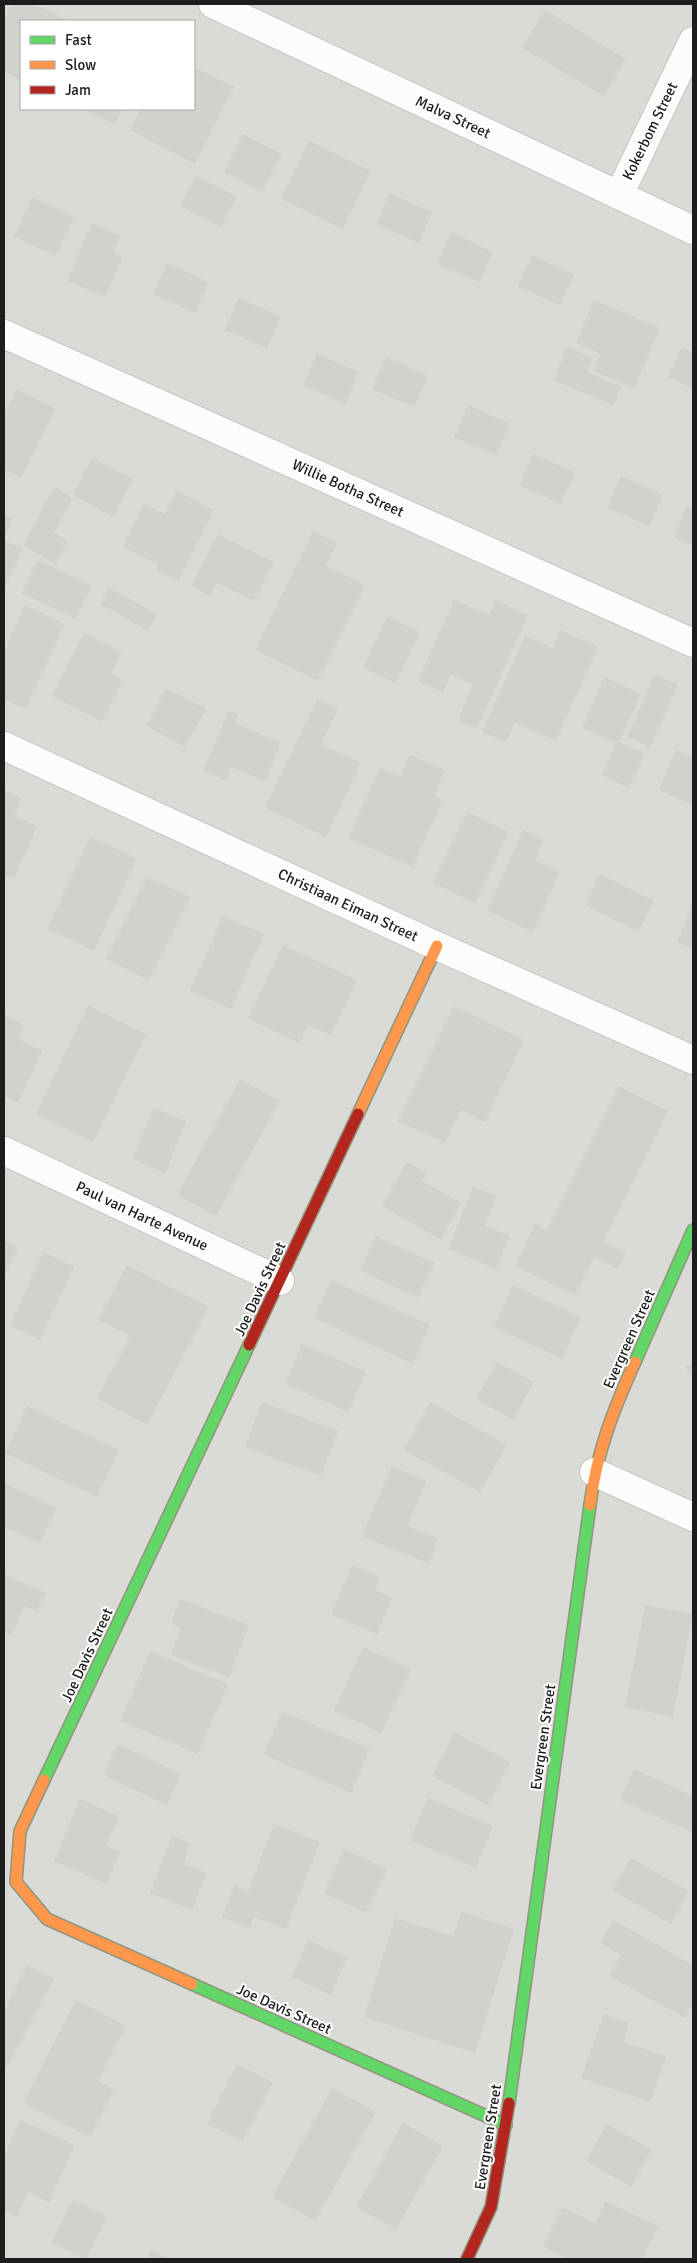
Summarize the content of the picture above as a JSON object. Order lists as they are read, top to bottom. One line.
{"streets":{"street":["Malva Street","Kokerbom Street","Willie Botha Street","Christiaan Eiman Street","Paul van Harte Avenue","Joe Davis Street","Evergreen Street"]},"crossings":[["Malva Street","Kokerbom Street"],["Christiaan Eiman Street","Joe Davis Street"],["Paul van Harte Avenue","Joe Davis Street"],["Joe Davis Street","Evergreen Street"]],"legend":["Fast","Slow","Jam"]}
